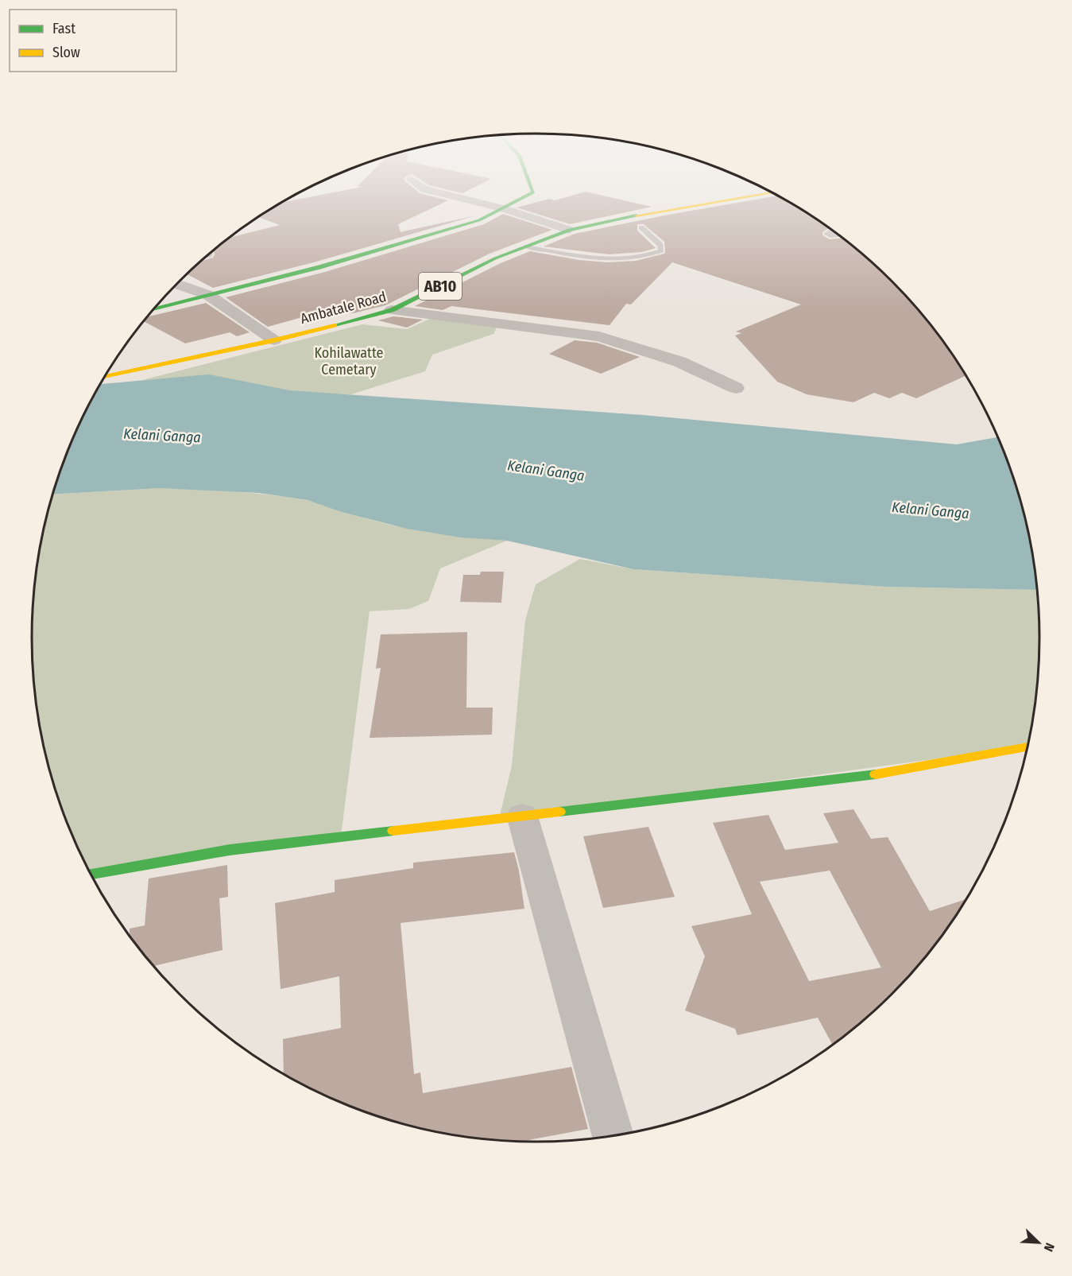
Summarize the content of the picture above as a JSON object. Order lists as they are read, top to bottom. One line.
{"streets":{"street":["AB10","Ambatale Road"]},"water":["Kelani Ganga"],"parks":["Kohilawatte Cemetary"],"legend":["Fast","Slow"],"north":"bottom right"}
